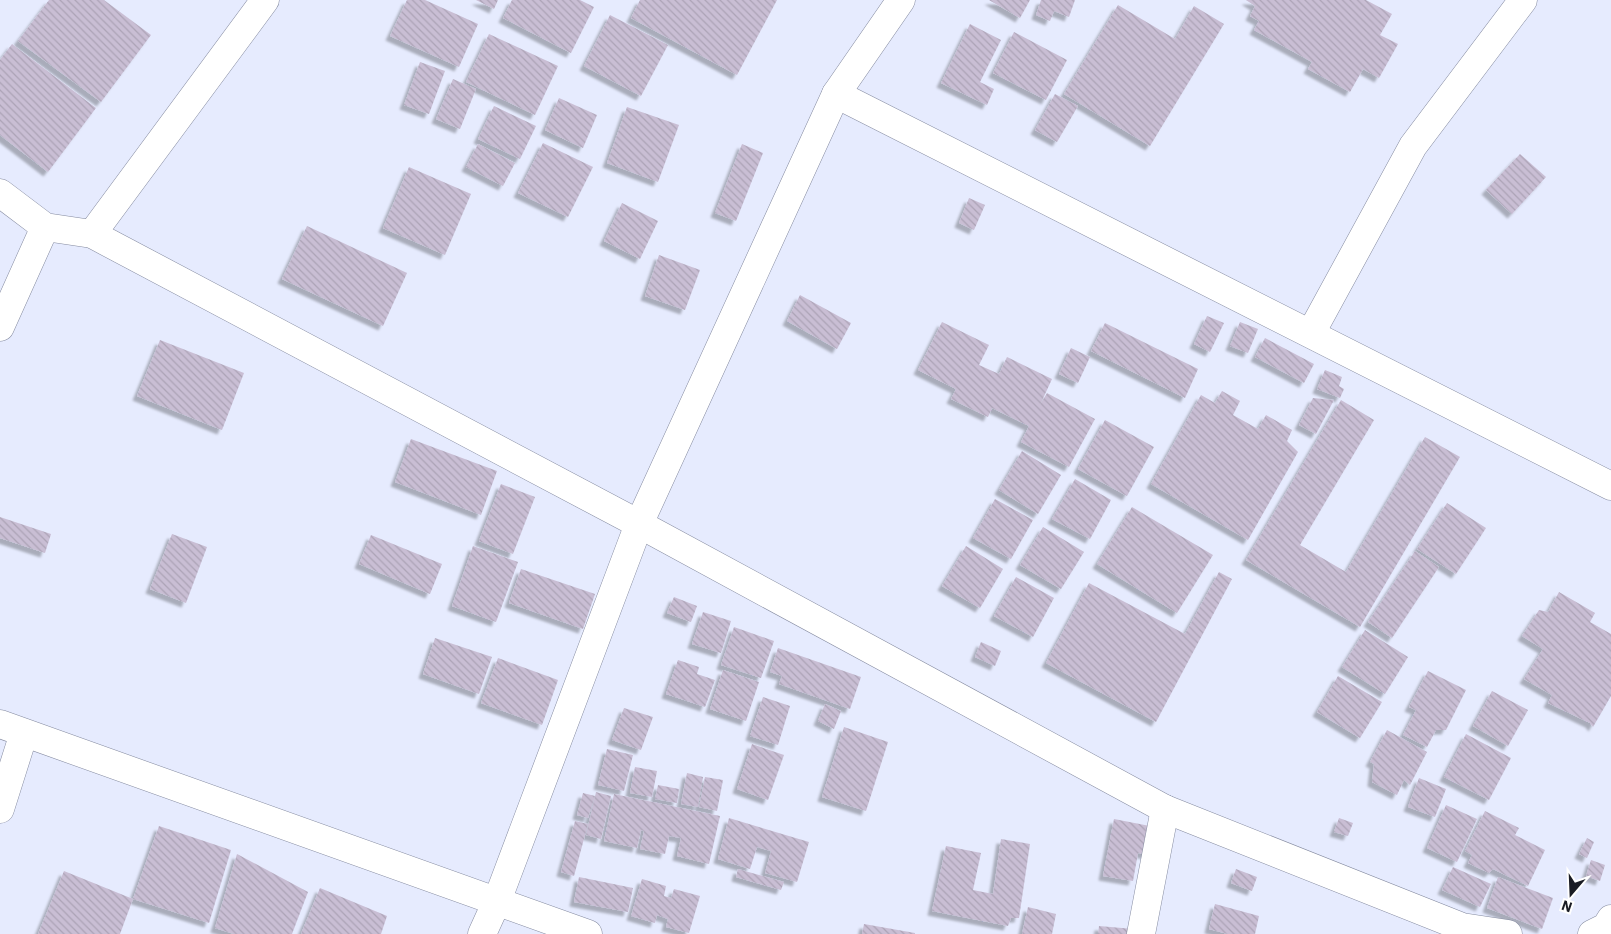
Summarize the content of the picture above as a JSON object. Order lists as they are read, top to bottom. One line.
{"north":"bottom"}
